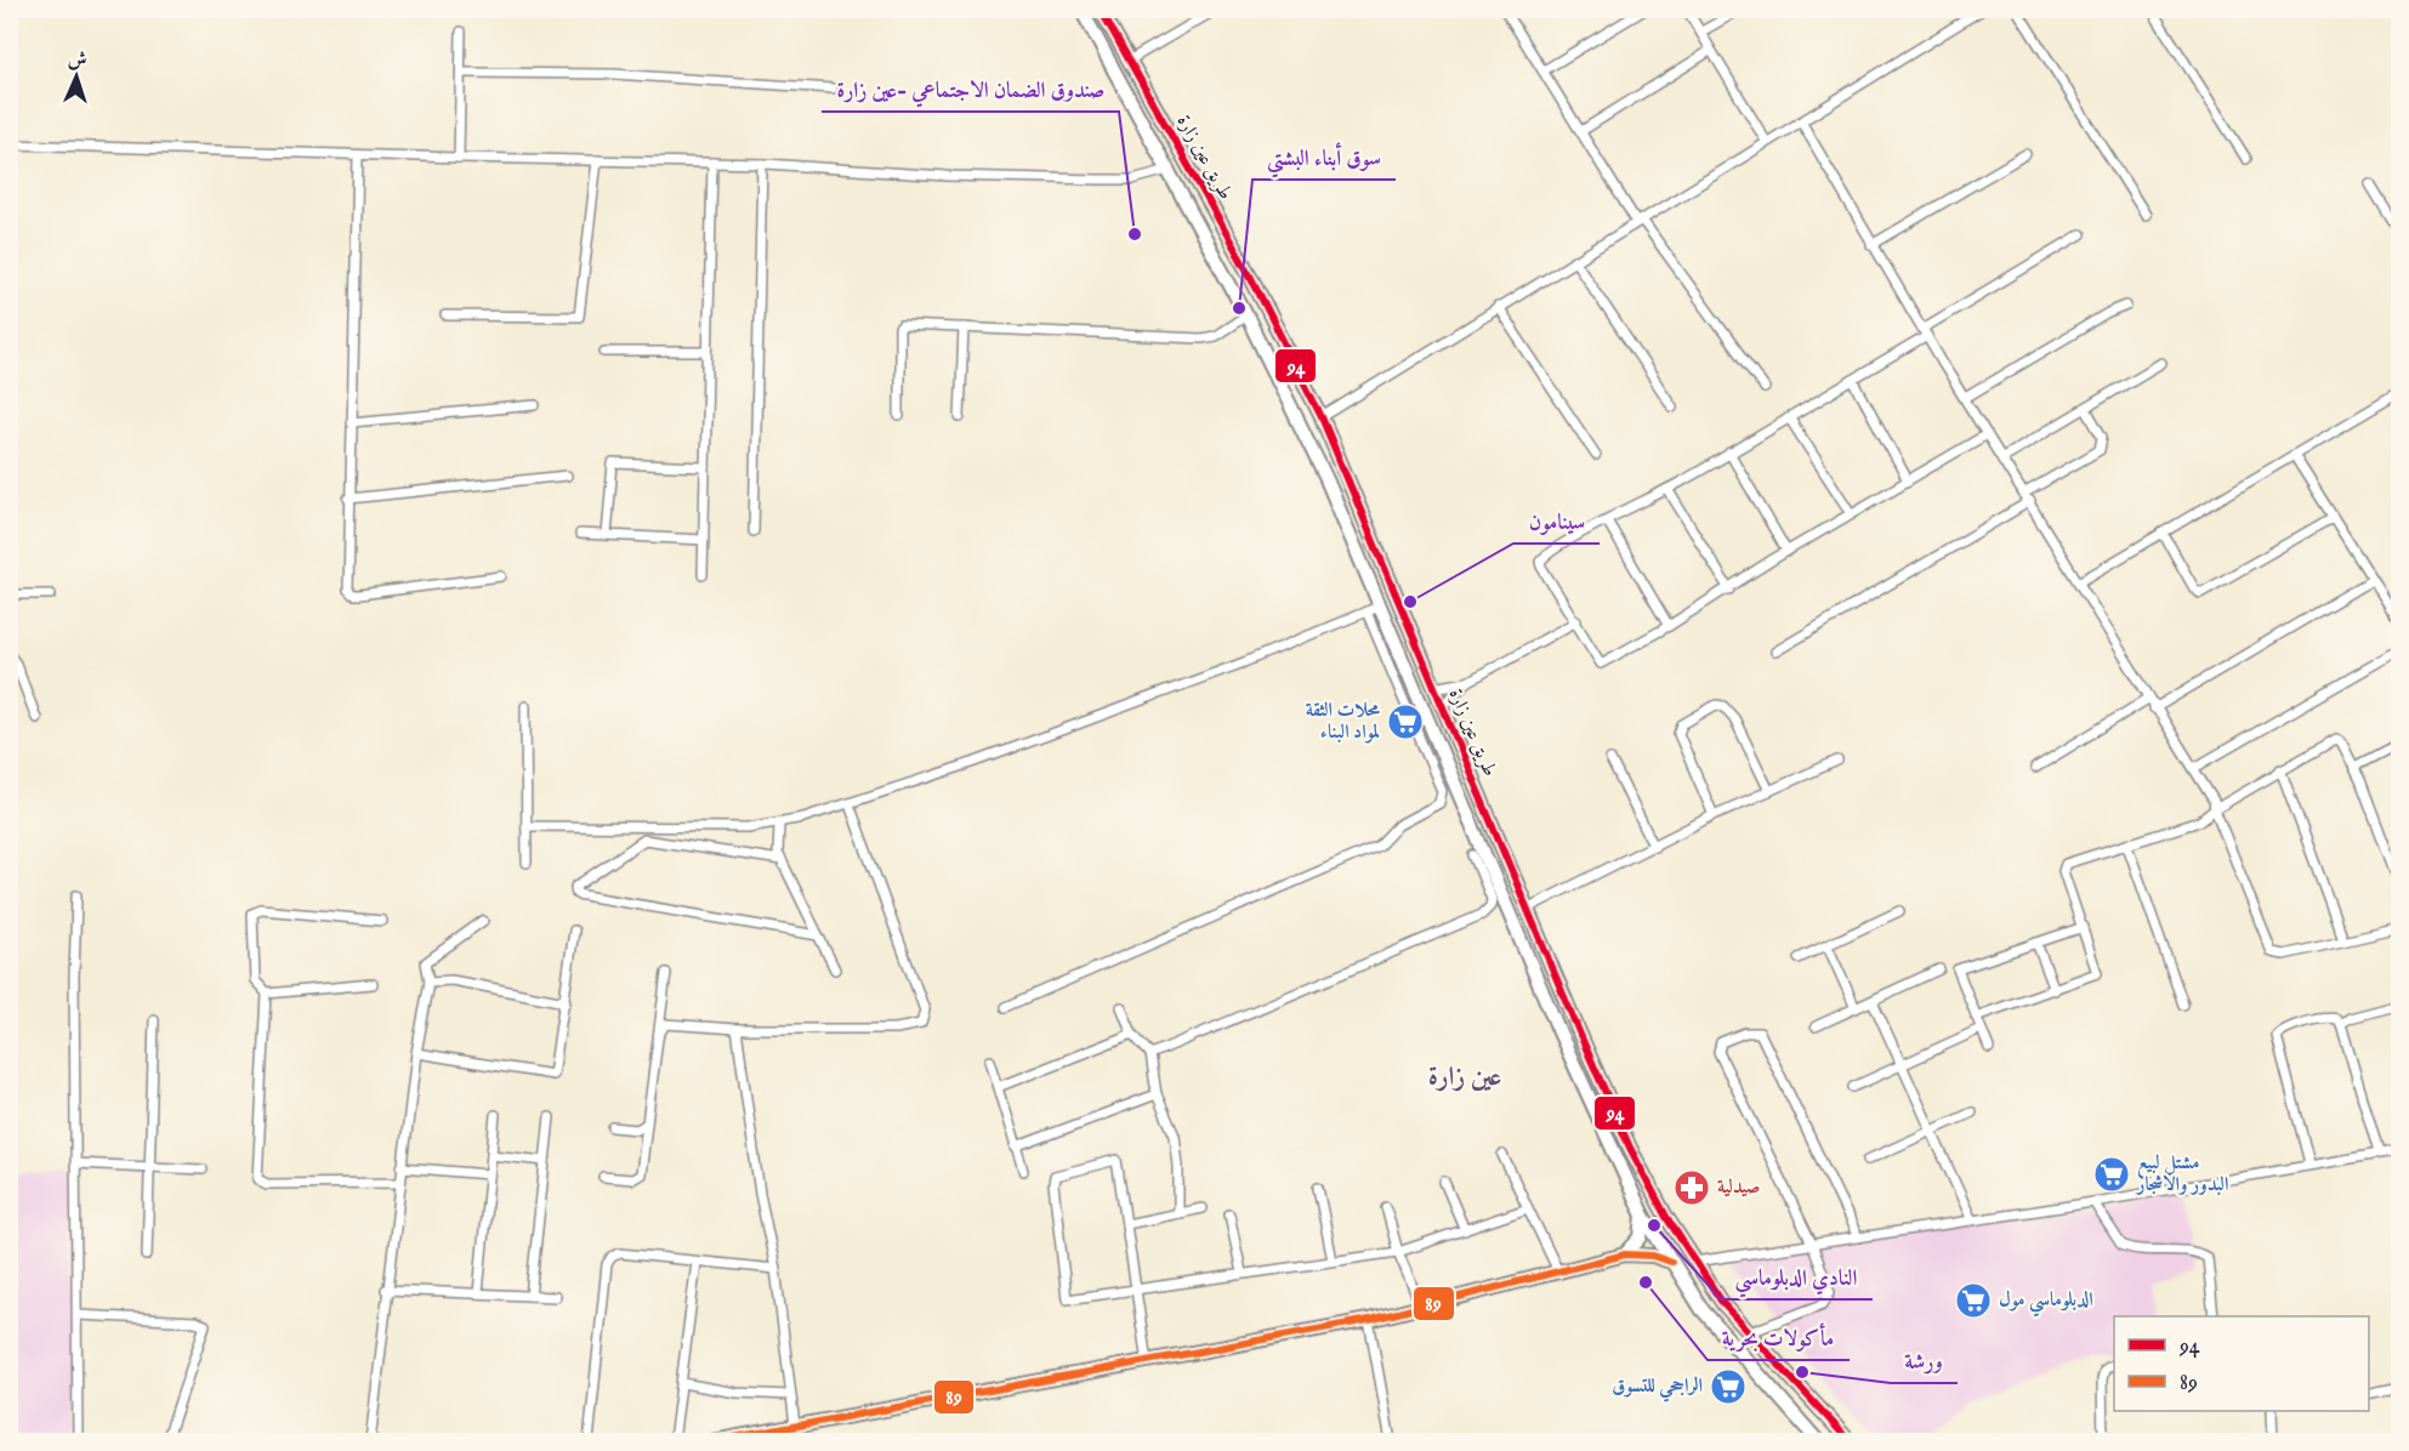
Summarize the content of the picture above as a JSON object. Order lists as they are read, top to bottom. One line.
{"streets":{"main road":["طريق عين زارة"]},"districts":["عين زارة"],"places":{"other":["صندوق الضمان الاجتماعي -عين زارة","سوق أبناء البشتي","سينامون","النادي الدبلوماسي","مأكولات بحرية","ورشة"],"supermarket":["محلات الثقة لمواد البناء","مشتل لبيع البدور والاشجار","الدبلوماسي مول","الراجحي للتسوق"],"pharmacy":["صيدلية"]},"lines":["transit line 94","transit line 89"],"legend":["94","89"],"north":"top"}
